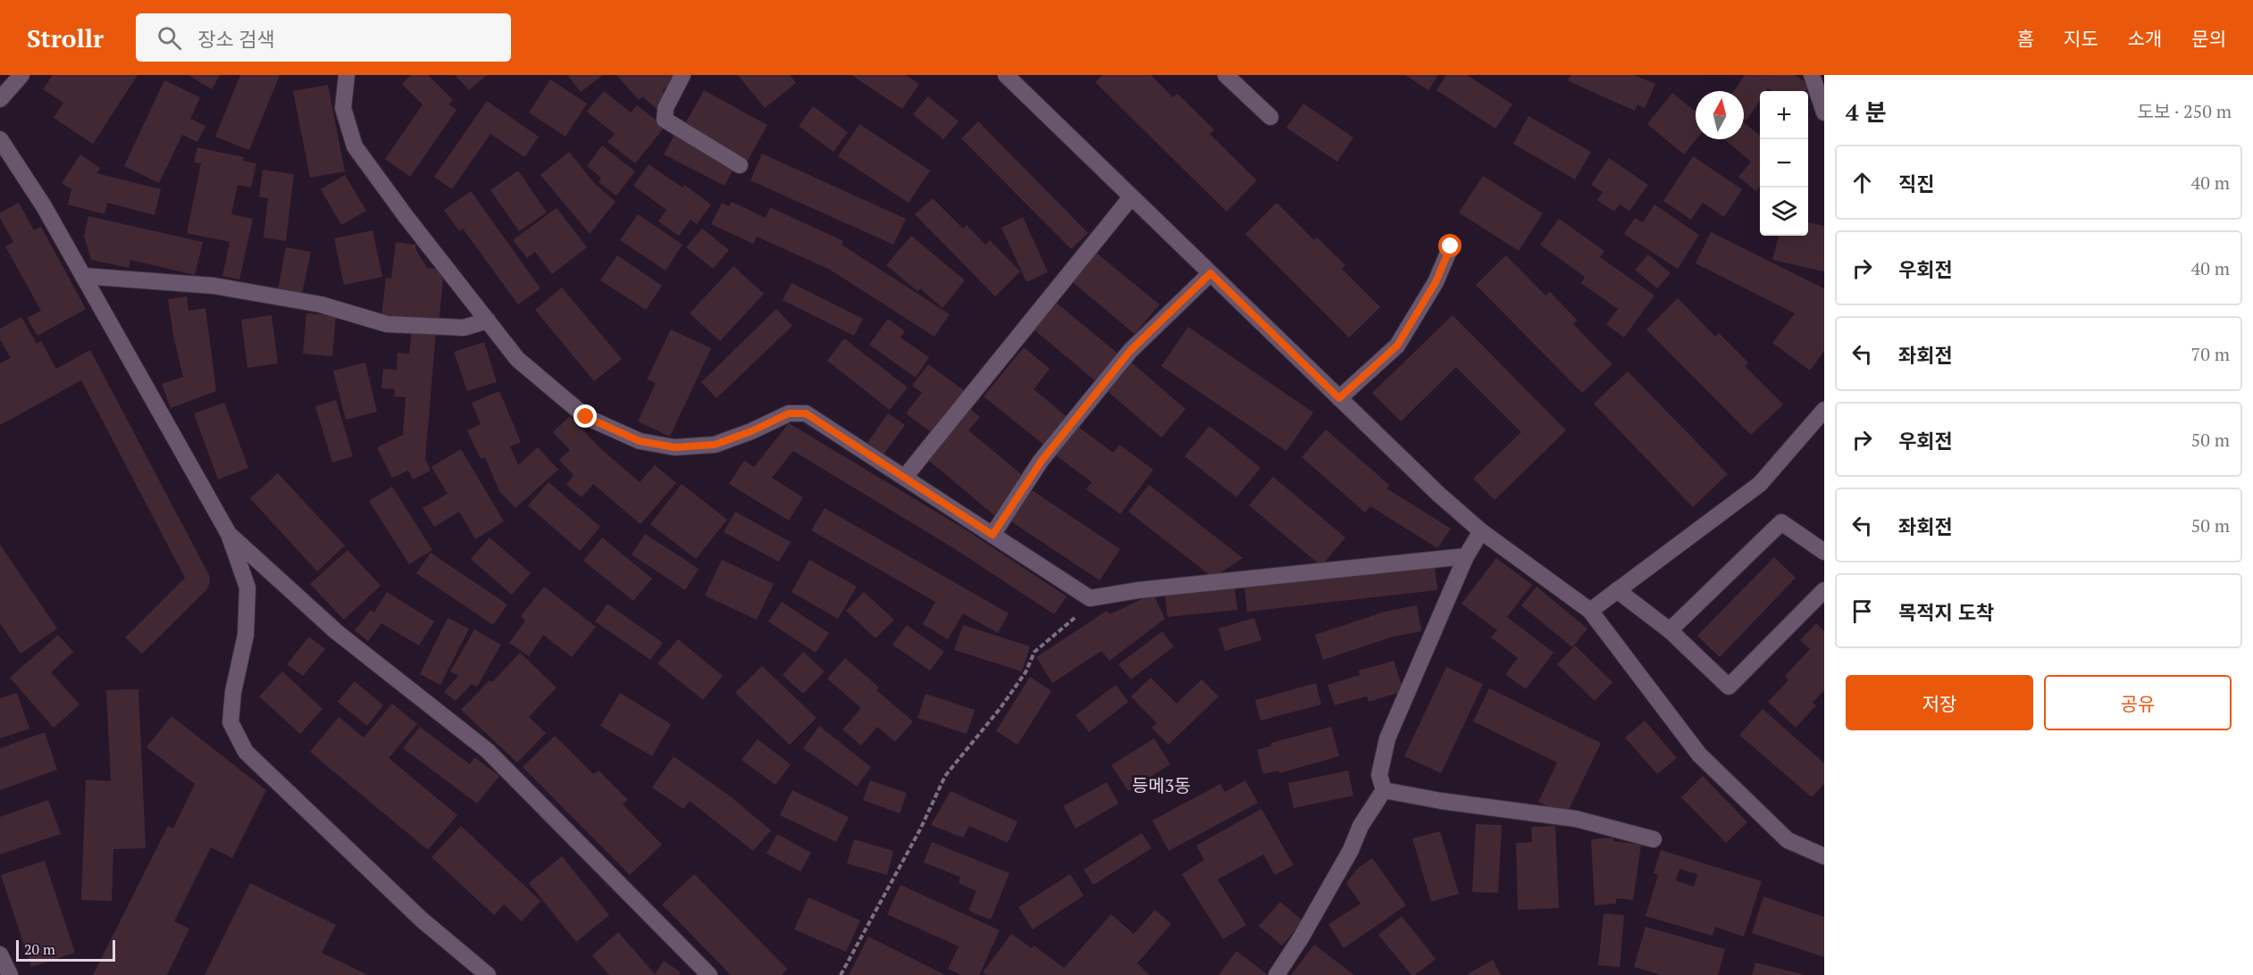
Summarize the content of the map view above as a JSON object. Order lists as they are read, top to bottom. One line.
{"districts":["등메3동"],"scale_bar":"20 m","north":"top","page":{"header":"Strollr","search":"장소 검색","nav":["홈","지도","소개","문의"],"heading":["4 분","도보 · 250 m"],"map_buttons":["+","−"],"list":[["직진","40 m"],["우회전","40 m"],["좌회전","70 m"],["우회전","50 m"],["좌회전","50 m"],"목적지 도착"],"buttons":["저장","공유"],"scale":"20 m"}}
